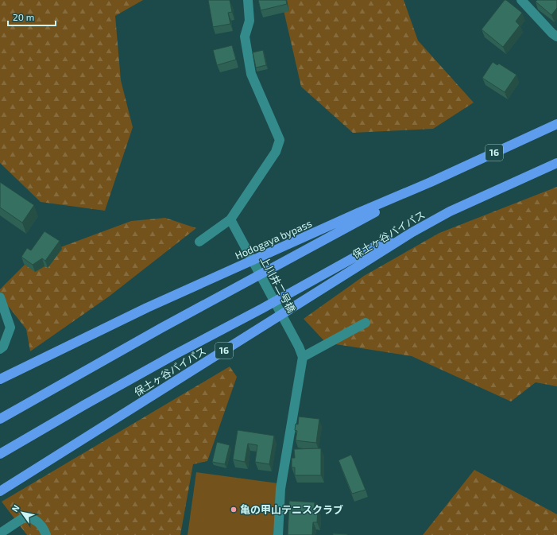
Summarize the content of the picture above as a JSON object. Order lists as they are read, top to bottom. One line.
{"streets":{"highway":["16","保土ヶ谷バイパス","Hodogaya bypass"],"street":["上川井二号橋"]},"crossings":[["16","保土ヶ谷バイパス"],["16","Hodogaya bypass"]],"places":["亀の甲山テニスクラブ"],"scale_bar":"20 m","north":"top left"}
